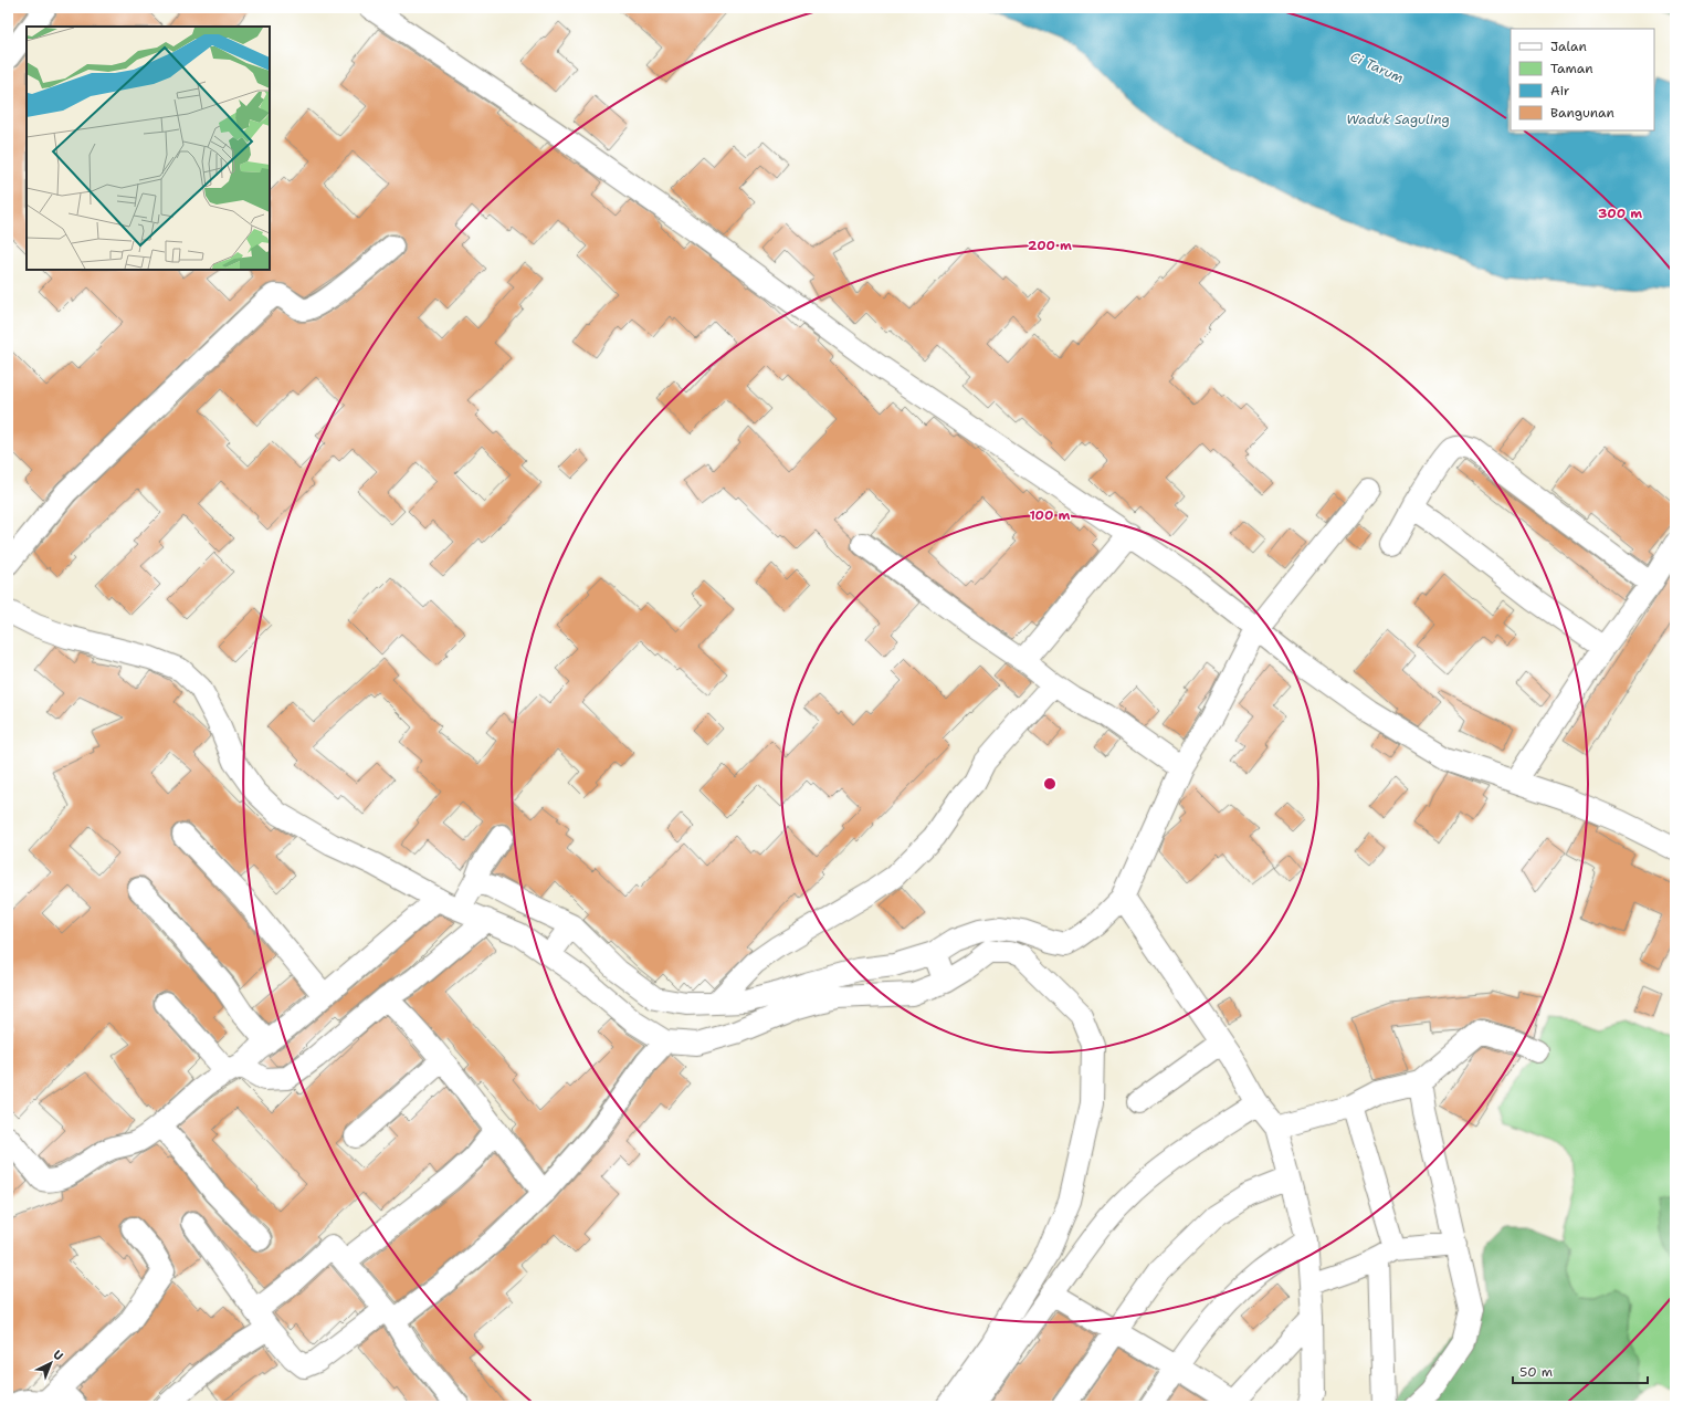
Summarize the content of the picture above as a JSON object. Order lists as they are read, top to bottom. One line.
{"water":["Ci Tarum","Waduk Saguling"],"legend":["Jalan","Taman","Air","Bangunan"],"scale_bar":"50 m","north":"top right","rings":["300 m","200 m","100 m"]}
